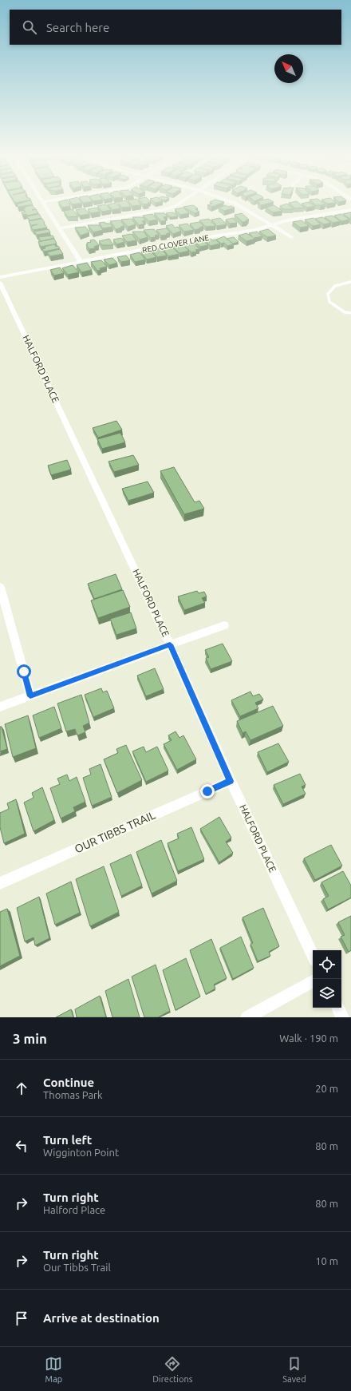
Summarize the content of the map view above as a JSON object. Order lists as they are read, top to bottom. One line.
{"streets":{"street":["RED CLOVER LANE","HALFORD PLACE","OUR TIBBS TRAIL"]},"crossings":[["HALFORD PLACE","OUR TIBBS TRAIL"]],"north":"top left","page":{"search":"Search here","heading":["3 min","Walk · 190 m"],"list":[["Continue","Thomas Park","20 m"],["Turn left","Wigginton Point","80 m"],["Turn right","Halford Place","80 m"],["Turn right","Our Tibbs Trail","10 m"],"Arrive at destination"],"nav":["Map","Directions","Saved"]}}
